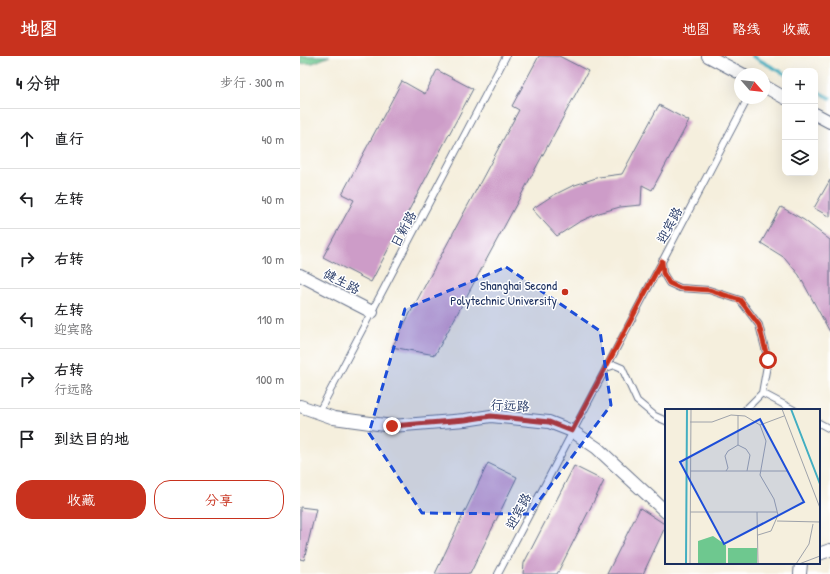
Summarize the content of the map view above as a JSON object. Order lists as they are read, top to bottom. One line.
{"streets":{"street":["健生路","行远路"],"lane":["迎宾路","日新路"]},"crossings":[["迎宾路","行远路"],["日新路","健生路"],["日新路","行远路"]],"places":["Shanghai Second Polytechnic University"],"north":"bottom right","page":{"header":"地图","nav":["地图","路线","收藏"],"heading":["4 分钟","步行 · 300 m"],"map_buttons":["+","−"],"list":[["直行","40 m"],["左转","40 m"],["右转","10 m"],["左转","迎宾路","110 m"],["右转","行远路","100 m"],"到达目的地"],"buttons":["收藏","分享"]}}
